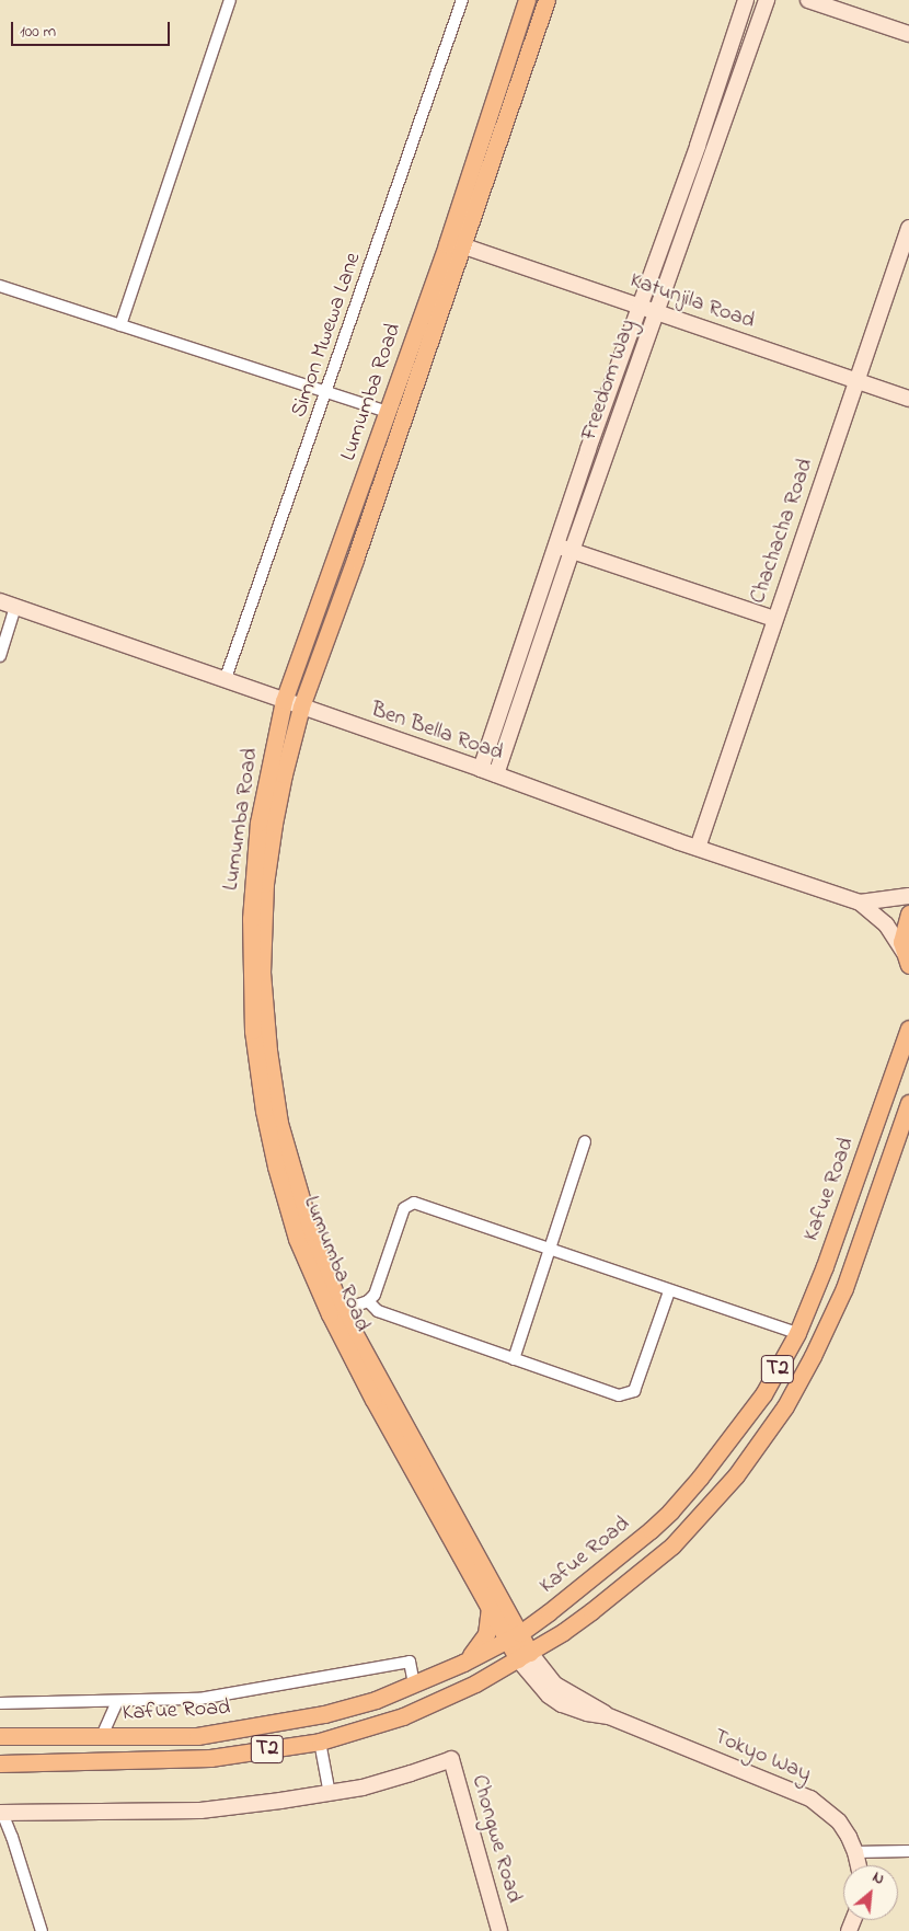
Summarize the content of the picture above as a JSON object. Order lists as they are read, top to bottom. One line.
{"streets":{"main road":["Katunjila Road","Freedom Way","Lumumba Road","Chachacha Road","Ben Bella Road","Kafue Road","T2","Tokyo Way","Chongwe Road"],"street":["Simon Mwewa Lane"]},"crossings":[["Katunjila Road","Freedom Way"],["Katunjila Road","Lumumba Road"],["Katunjila Road","Chachacha Road"],["Simon Mwewa Lane","Ben Bella Road"],["Freedom Way","Ben Bella Road"],["Lumumba Road","Ben Bella Road"],["Lumumba Road","Kafue Road"],["Lumumba Road","Tokyo Way"],["Chachacha Road","Ben Bella Road"],["Kafue Road","Tokyo Way"]],"scale_bar":"100 m","north":"top right"}
